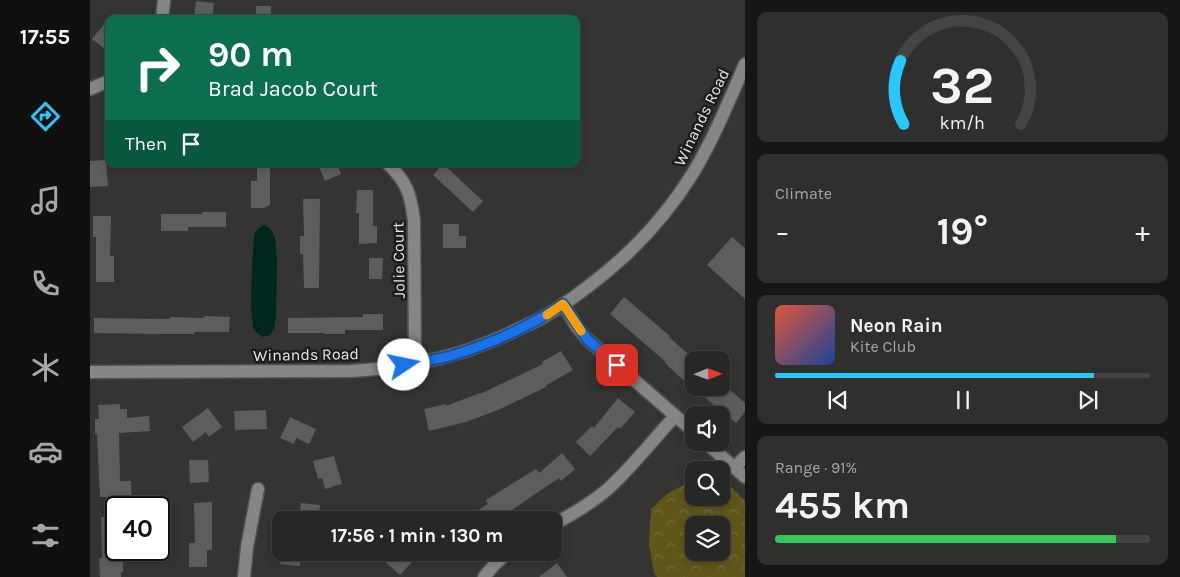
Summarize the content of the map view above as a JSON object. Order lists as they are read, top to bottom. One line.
{"streets":{"street":["Winands Road","Jolie Court"]},"crossings":[["Winands Road","Jolie Court"]],"north":"right","page":{"tabs":"17:55","turn":["90 m","Brad Jacob Court"],"then":"Then","tile":["Climate",["Range · 91%","455 km"]],"heat":["−","19°","+"],"song":["Neon Rain","Kite Club"],"limit":"40","trip":"17:56 · 1 min · 130 m","gauge":["32","km/h"]}}
